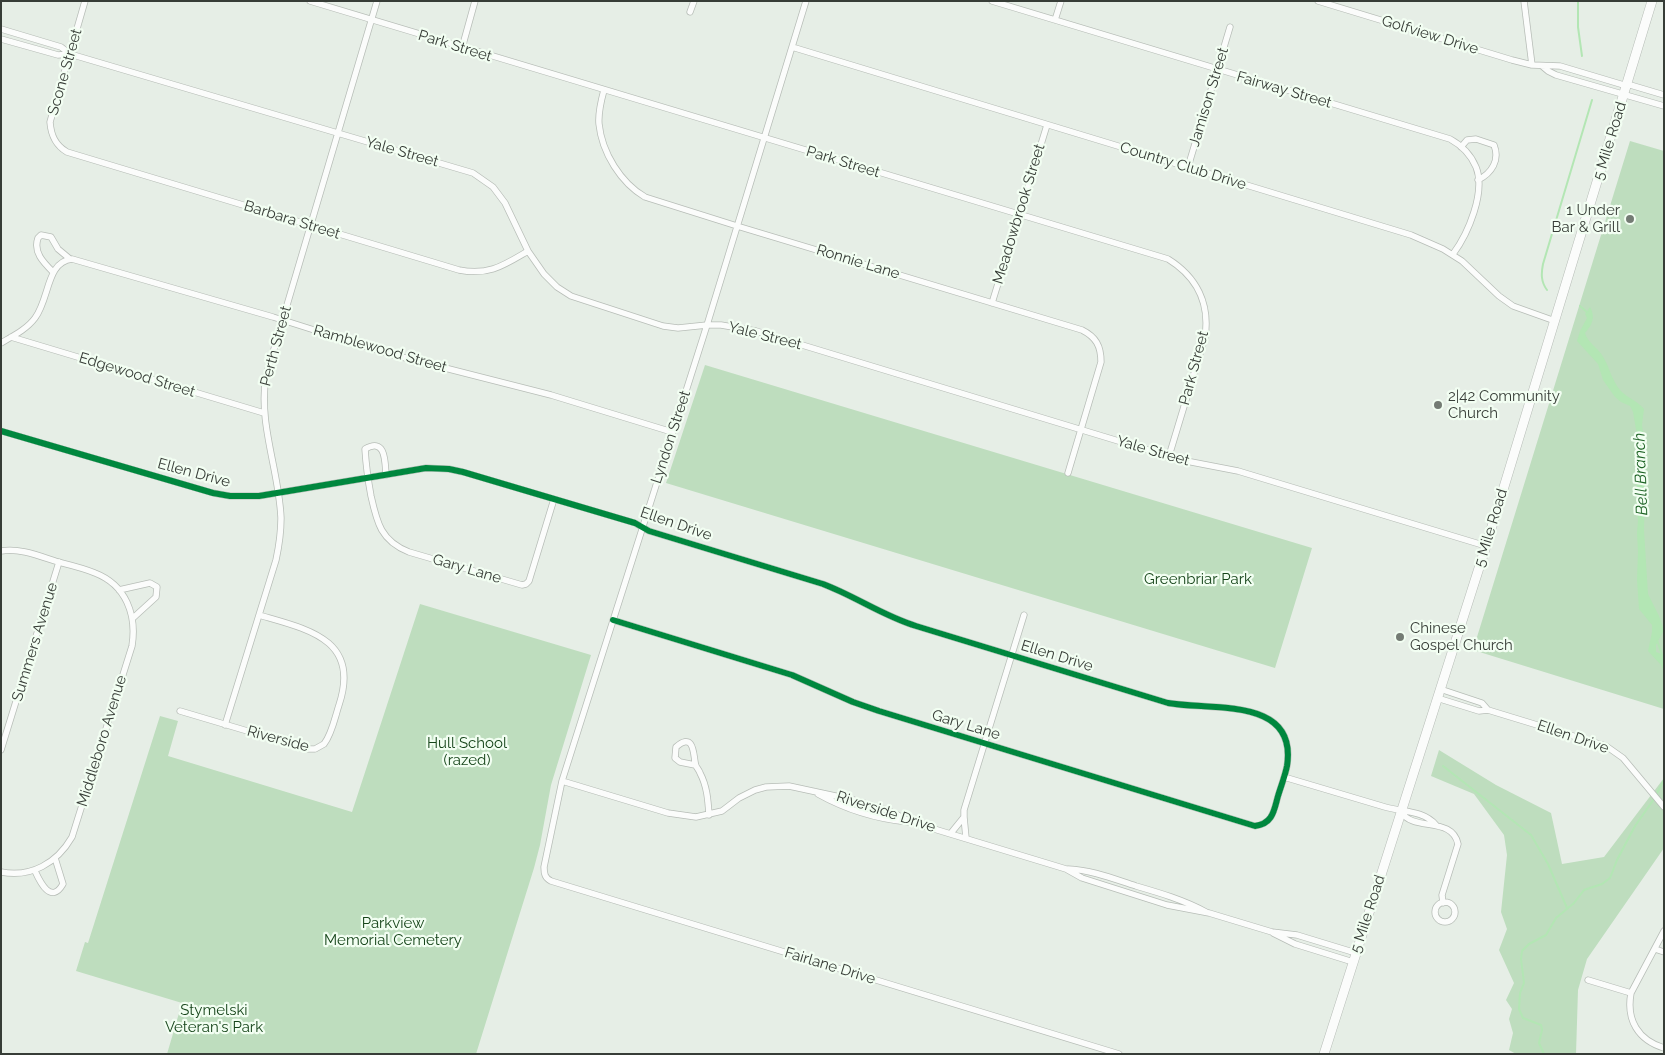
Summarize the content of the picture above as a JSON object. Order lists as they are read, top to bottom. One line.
{"streets":{"main road":["5 Mile Road"],"street":["Golfview Drive","Park Street","Scone Street","Fairway Street","Jamison Street","Yale Street","Country Club Drive","Meadowbrook Street","Barbara Street","Ronnie Lane","Perth Street","Ramblewood Street","Edgewood Street","Lyndon Street","Ellen Drive","Gary Lane","Summers Avenue","Riverside","Middleboro Avenue","Riverside Drive","Fairlane Drive"]},"crossings":[["Golfview Drive","5 Mile Road"],["Park Street","Yale Street"],["Park Street","Meadowbrook Street"],["Park Street","Ronnie Lane"],["Park Street","Perth Street"],["Park Street","Lyndon Street"],["Scone Street","Yale Street"],["Scone Street","Barbara Street"],["Fairway Street","Jamison Street"],["Fairway Street","Country Club Drive"],["Jamison Street","Country Club Drive"],["5 Mile Road","Yale Street"],["5 Mile Road","Country Club Drive"],["5 Mile Road","Ellen Drive"],["5 Mile Road","Riverside Drive"],["Yale Street","Barbara Street"],["Yale Street","Ronnie Lane"],["Yale Street","Perth Street"],["Yale Street","Lyndon Street"],["Country Club Drive","Meadowbrook Street"],["Country Club Drive","Lyndon Street"],["Meadowbrook Street","Ronnie Lane"],["Barbara Street","Perth Street"],["Ronnie Lane","Lyndon Street"],["Perth Street","Ramblewood Street"],["Perth Street","Edgewood Street"],["Perth Street","Ellen Drive"],["Perth Street","Riverside"],["Ramblewood Street","Lyndon Street"],["Lyndon Street","Ellen Drive"],["Lyndon Street","Gary Lane"],["Lyndon Street","Riverside Drive"],["Lyndon Street","Fairlane Drive"],["Ellen Drive","Gary Lane"]],"water":["Bell Branch"],"parks":["Greenbriar Park","Hull School (razed)","Parkview Memorial Cemetery","Stymelski Veteran's Park"],"places":["1 Under Bar & Grill","2|42 Community Church","Chinese Gospel Church"]}
